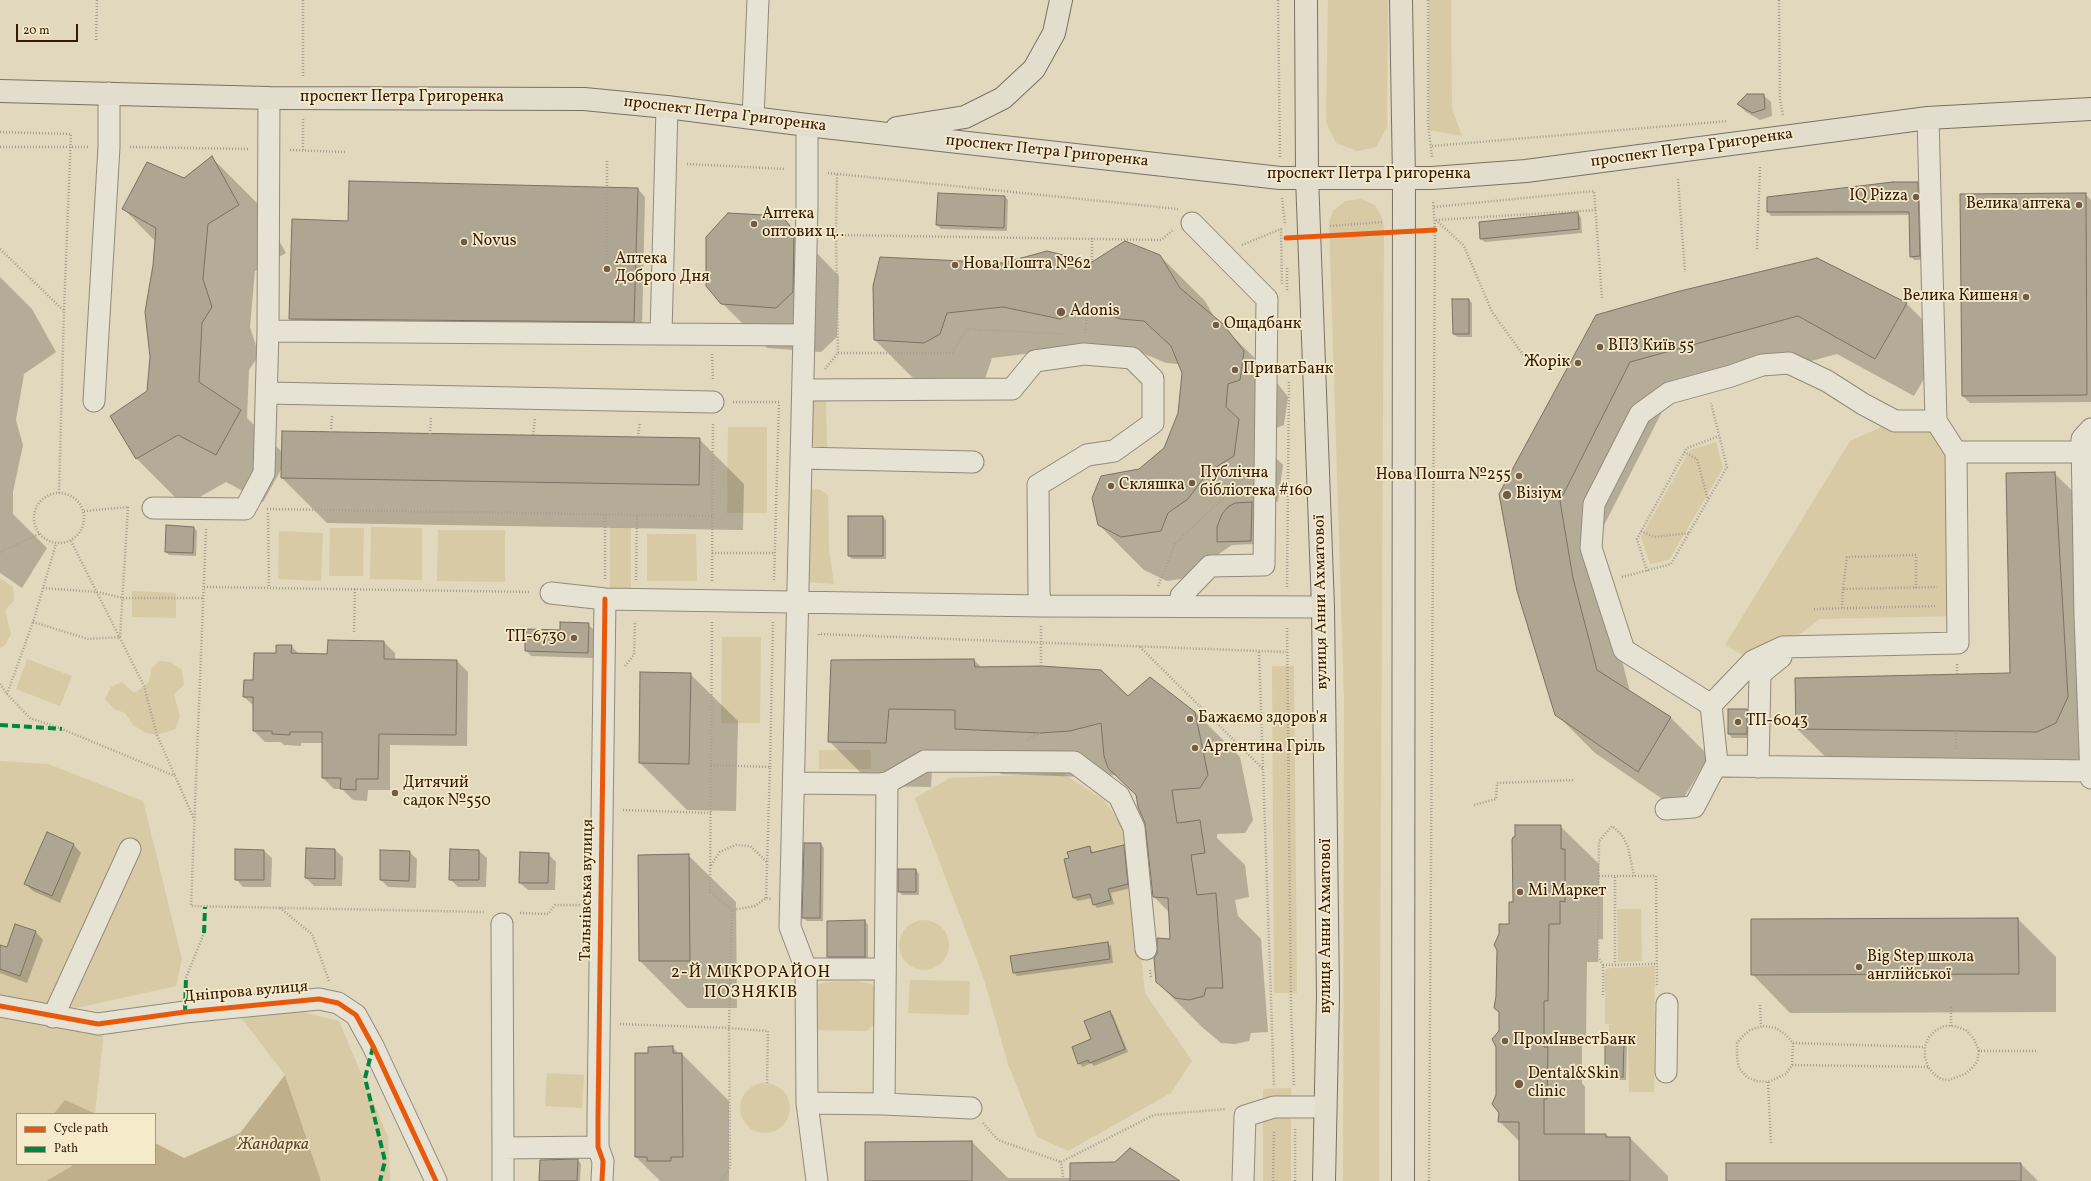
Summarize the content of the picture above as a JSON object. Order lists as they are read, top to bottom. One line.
{"streets":{"main road":["проспект Петра Григоренка","вулиця Анни Ахматової"],"street":["Тальнівська вулиця","Дніпрова вулиця"]},"crossings":[["проспект Петра Григоренка","вулиця Анни Ахматової"]],"districts":["2-Й МІКРОРАЙОН ПОЗНЯКІВ"],"water":["Жандарка"],"places":["IQ Pizza","Велика аптека","Аптека оптових ц‥","Novus","Нова Пошта №62","Аптека Доброго Дня","Велика Кишеня","Adonis","Ощадбанк","ВПЗ Київ 55","Жорік","ПриватБанк","Нова Пошта №255","Публічна бібліотека #160","Скляшка","Візіум","ТП-6730","Бажаємо здоров'я","ТП-6043","Аргентина Гріль","Дитячий садок №550","Мі Маркет","Big Step школа англiйськоï","ПромІнвестБанк","Dental&Skin clinic"],"legend":["Cycle path","Path"],"scale_bar":"20 m"}
